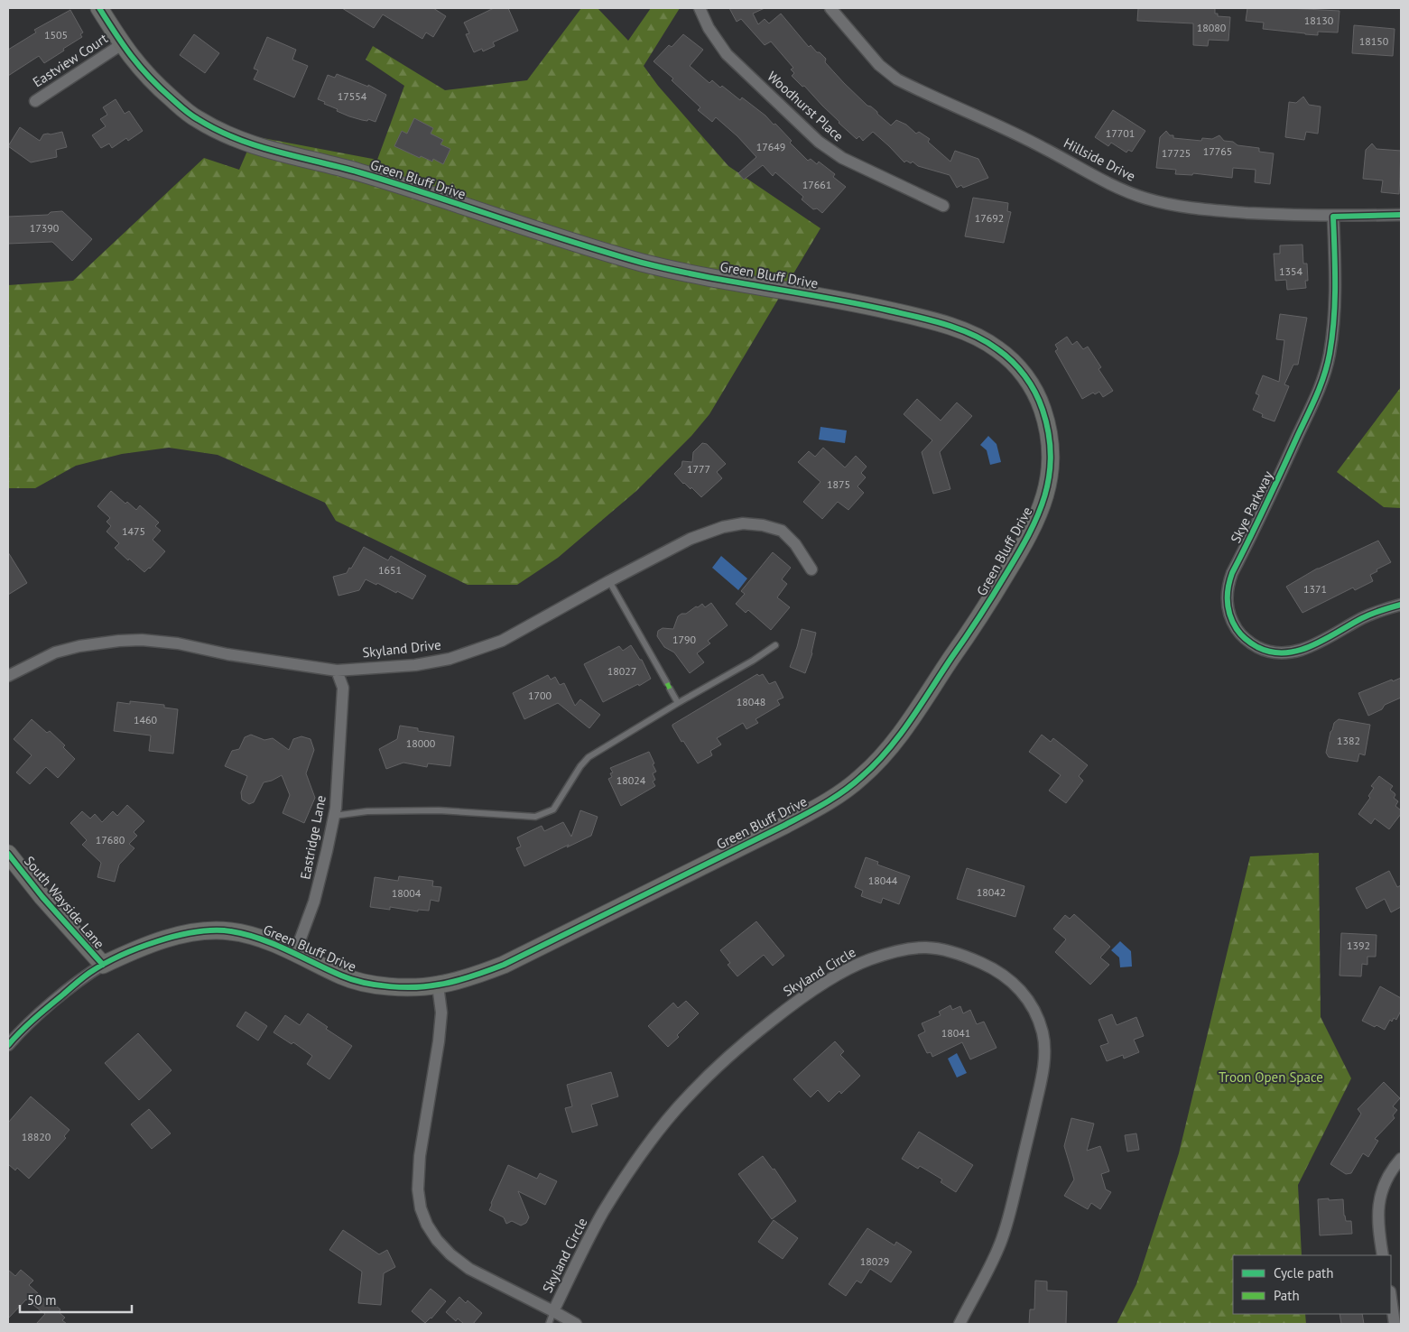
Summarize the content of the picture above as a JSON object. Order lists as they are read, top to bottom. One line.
{"streets":{"street":["Eastview Court","Woodhurst Place","Hillside Drive","Green Bluff Drive","Skye Parkway","Skyland Drive","Eastridge Lane","South Wayside Lane","Skyland Circle"]},"crossings":[["Eastview Court","Green Bluff Drive"],["Hillside Drive","Skye Parkway"],["Green Bluff Drive","Eastridge Lane"],["Green Bluff Drive","South Wayside Lane"],["Green Bluff Drive","Skyland Circle"],["Skyland Drive","Eastridge Lane"]],"parks":["Troon Open Space"],"house_numbers":["18130","18080","1505","18150","17554","17701","17649","17765","17725","17661","17692","17390","1354","1777","1875","1475","1651","1371","1790","18027","1700","18048","1460","1382","18000","18024","17680","18044","18042","18004","1392","18041","18820","18029"],"legend":["Cycle path","Path"],"scale_bar":"50 m"}
